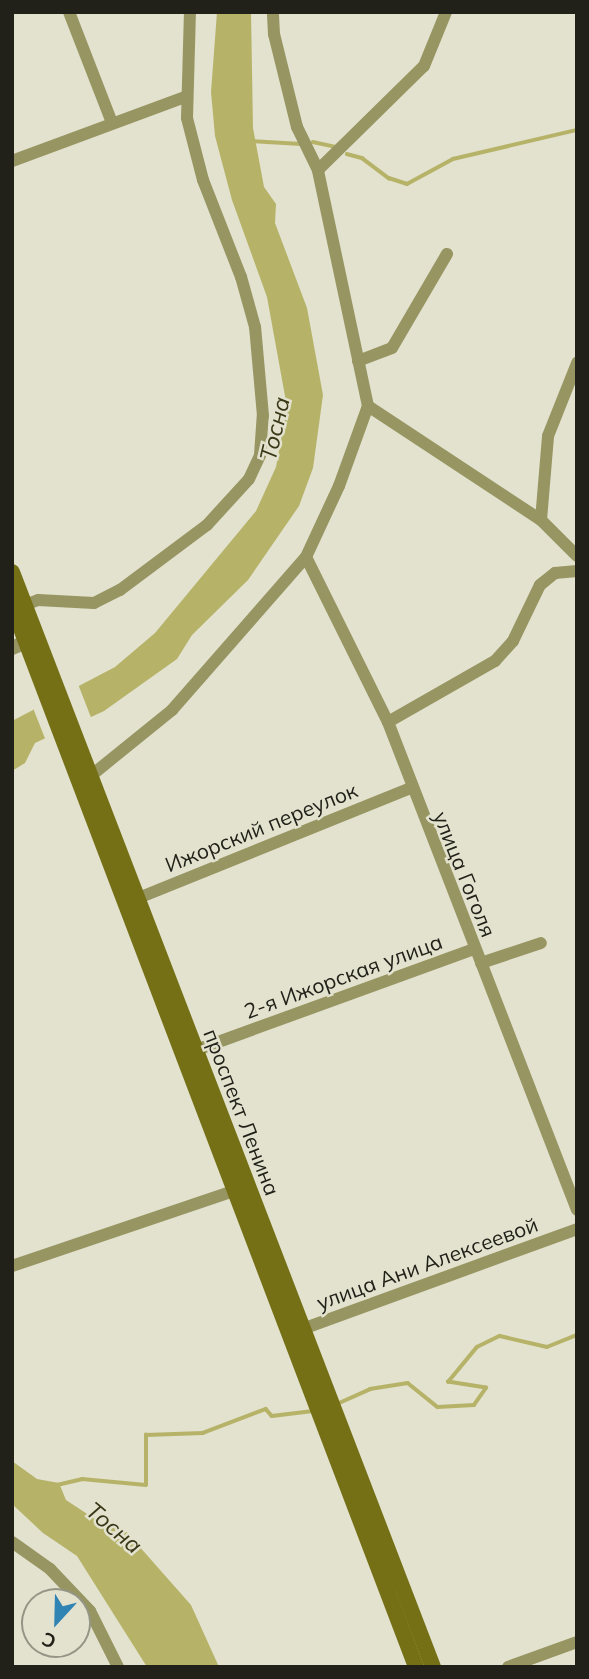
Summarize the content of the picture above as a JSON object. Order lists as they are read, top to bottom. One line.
{"streets":{"main road":["проспект Ленина"],"street":["Ижорский переулок","улица Гоголя","2-я Ижорская улица","улица Ани Алексеевой"]},"crossings":[["Ижорский переулок","улица Гоголя"],["Ижорский переулок","проспект Ленина"],["улица Гоголя","2-я Ижорская улица"],["2-я Ижорская улица","проспект Ленина"],["проспект Ленина","улица Ани Алексеевой"]],"water":["Тосна"],"north":"bottom"}
